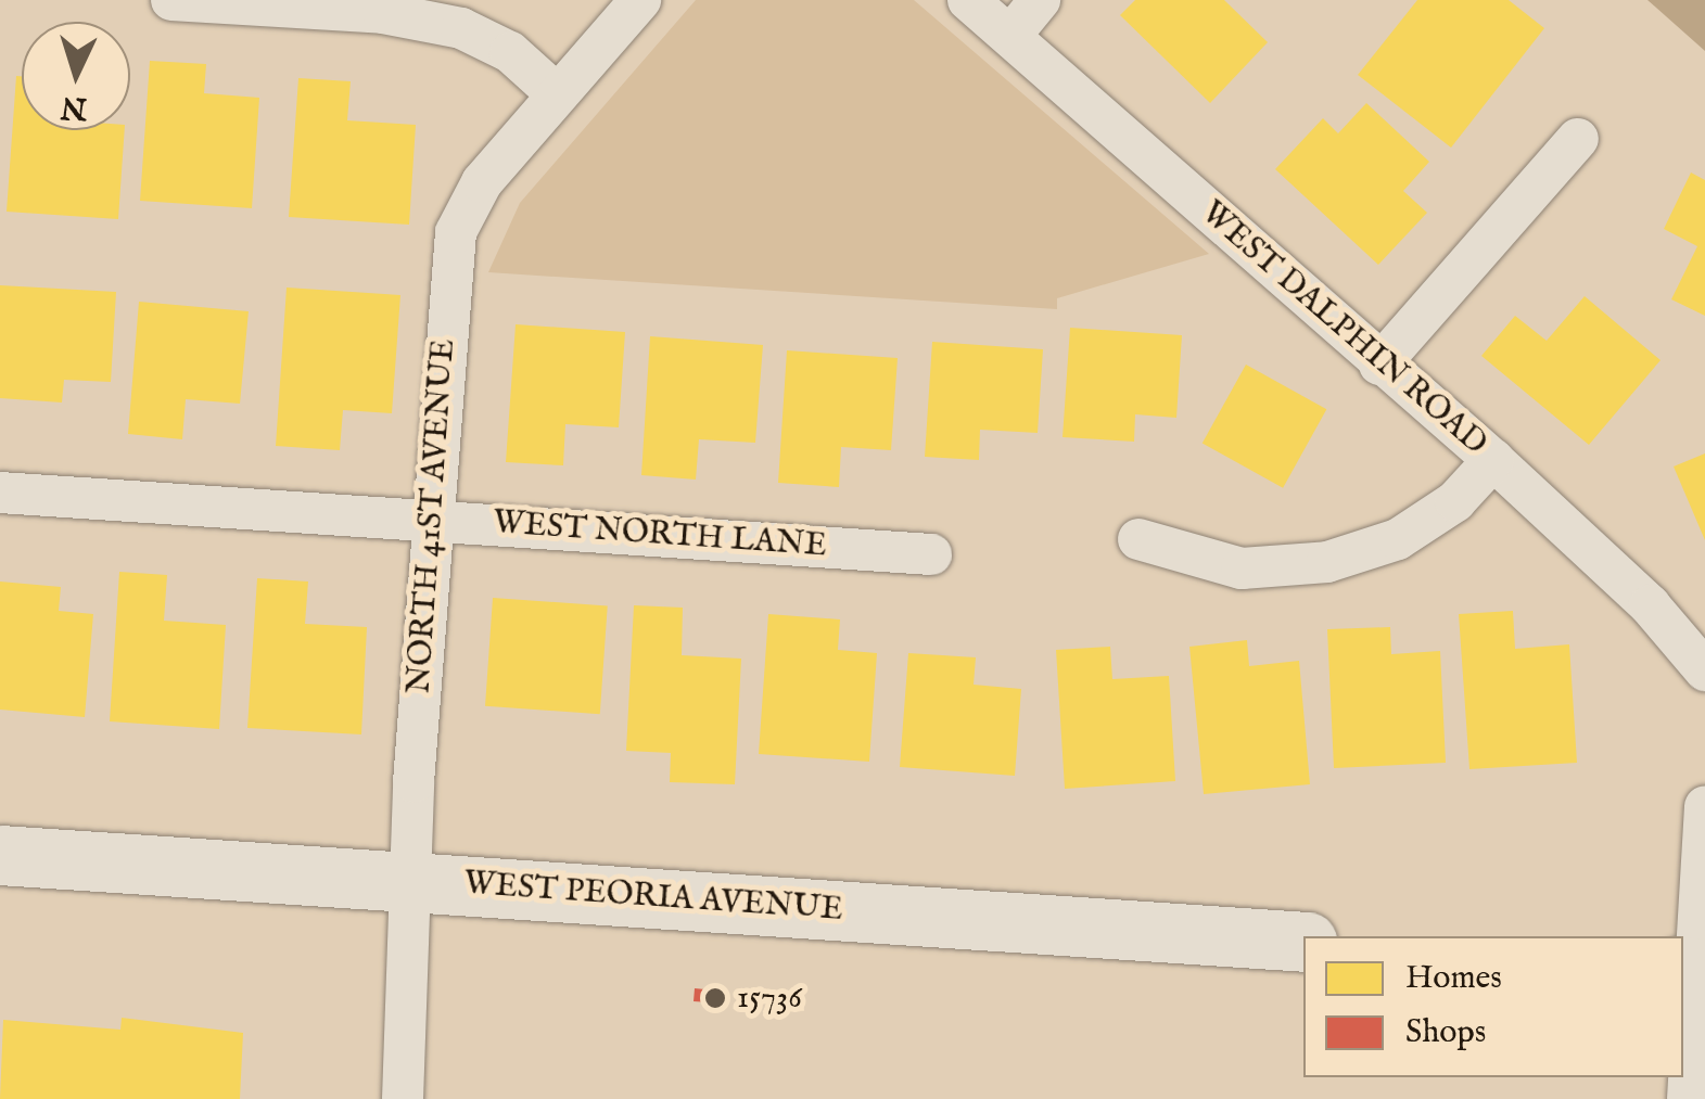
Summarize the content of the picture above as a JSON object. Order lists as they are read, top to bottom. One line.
{"streets":{"main road":["WEST PEORIA AVENUE"],"street":["WEST DALPHIN ROAD","NORTH 41ST AVENUE","WEST NORTH LANE"]},"crossings":[["NORTH 41ST AVENUE","WEST NORTH LANE"],["NORTH 41ST AVENUE","WEST PEORIA AVENUE"]],"places":["15736"],"legend":["Homes","Shops"],"north":"bottom"}
